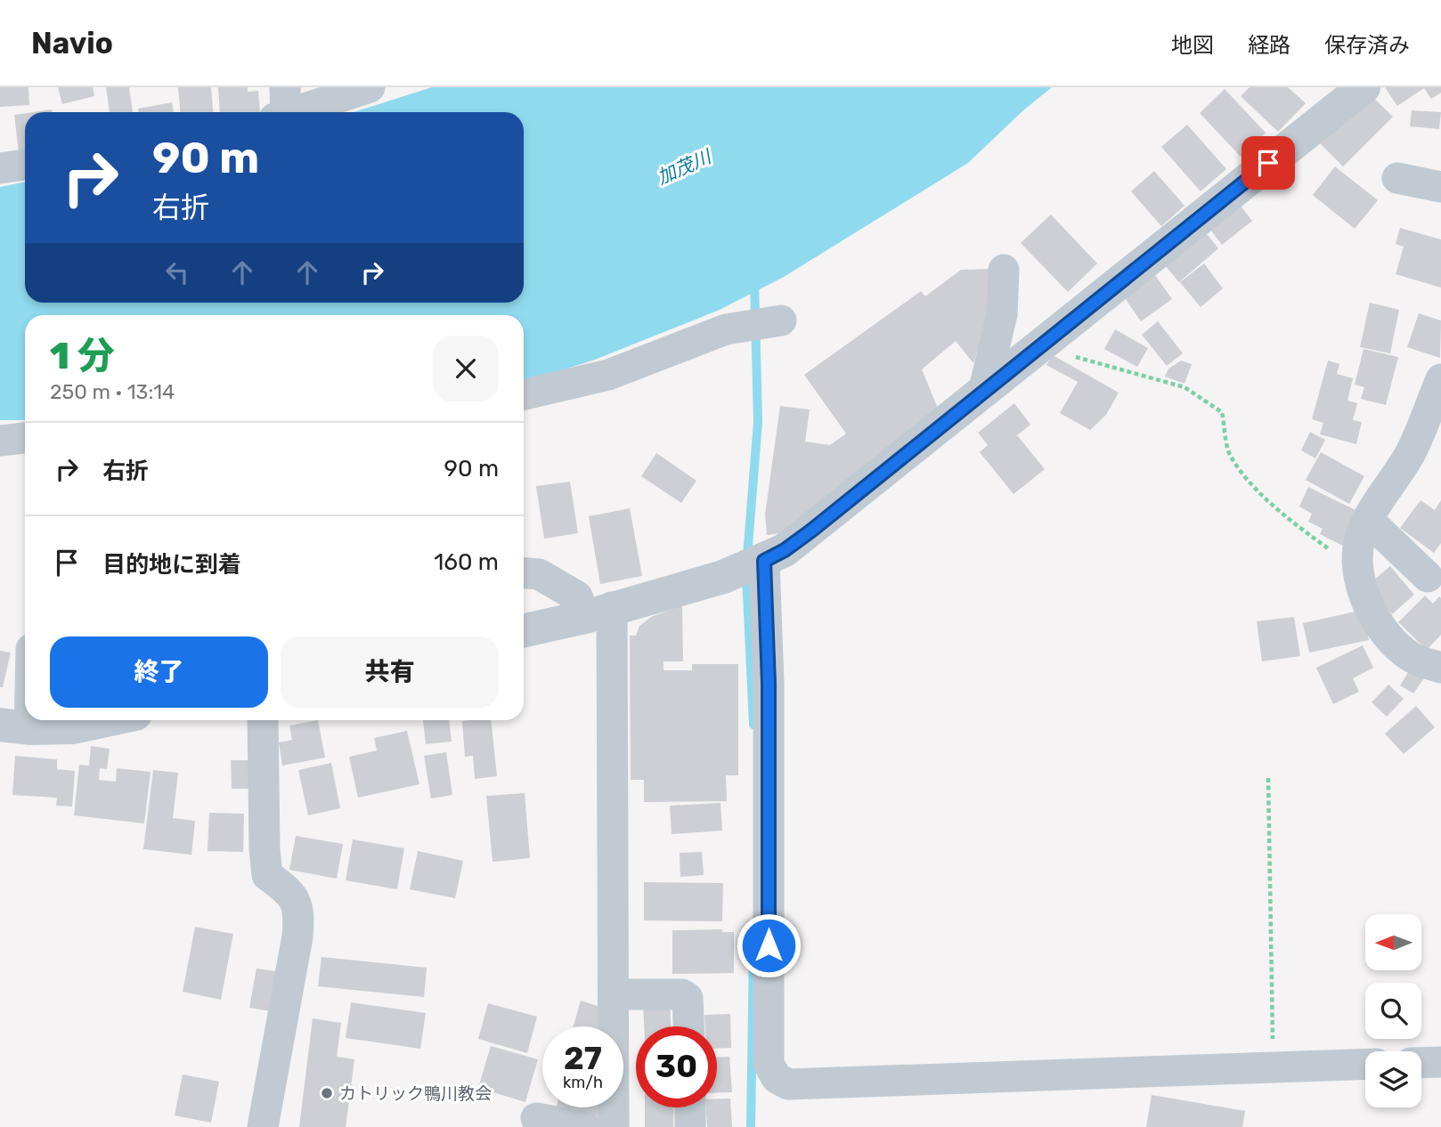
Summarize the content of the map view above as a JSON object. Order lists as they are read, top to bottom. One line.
{"water":["加茂川"],"places":["カトリック鴨川教会"],"north":"left","page":{"header":"Navio","nav":["地図","経路","保存済み"],"turn":["90 m","右折"],"heading":["1 分","250 m · 13:14"],"list":[{"name":"右折","value":"90 m"},{"name":"目的地に到着","value":"160 m"}],"buttons":["終了","共有"],"speed":"27 km/h","limit":"30"}}
